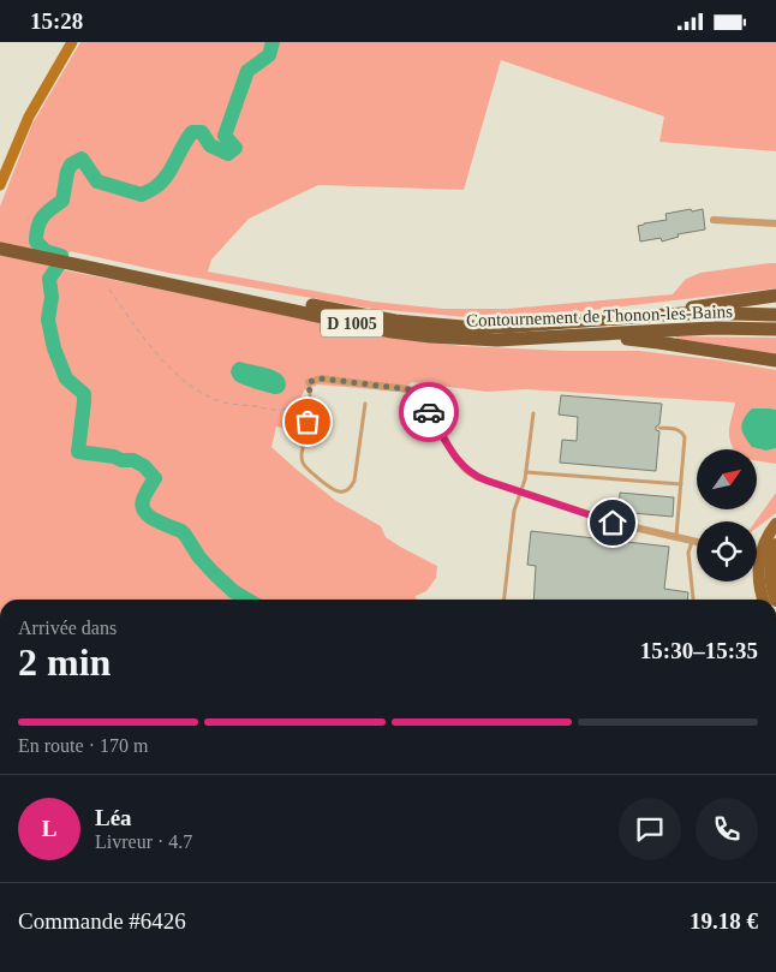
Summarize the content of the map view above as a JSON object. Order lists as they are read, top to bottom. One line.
{"streets":{"highway":["Contournement de Thonon-les-Bains","D 1005"]},"north":"top right","page":{"status":"15:28","heading":["2 min","Arrivée dans","15:30–15:35"],"panel":["Léa","Livreur · 4.7","Commande #6426","19.18 €"],"bar":"En route · 170 m","round":"L"}}
